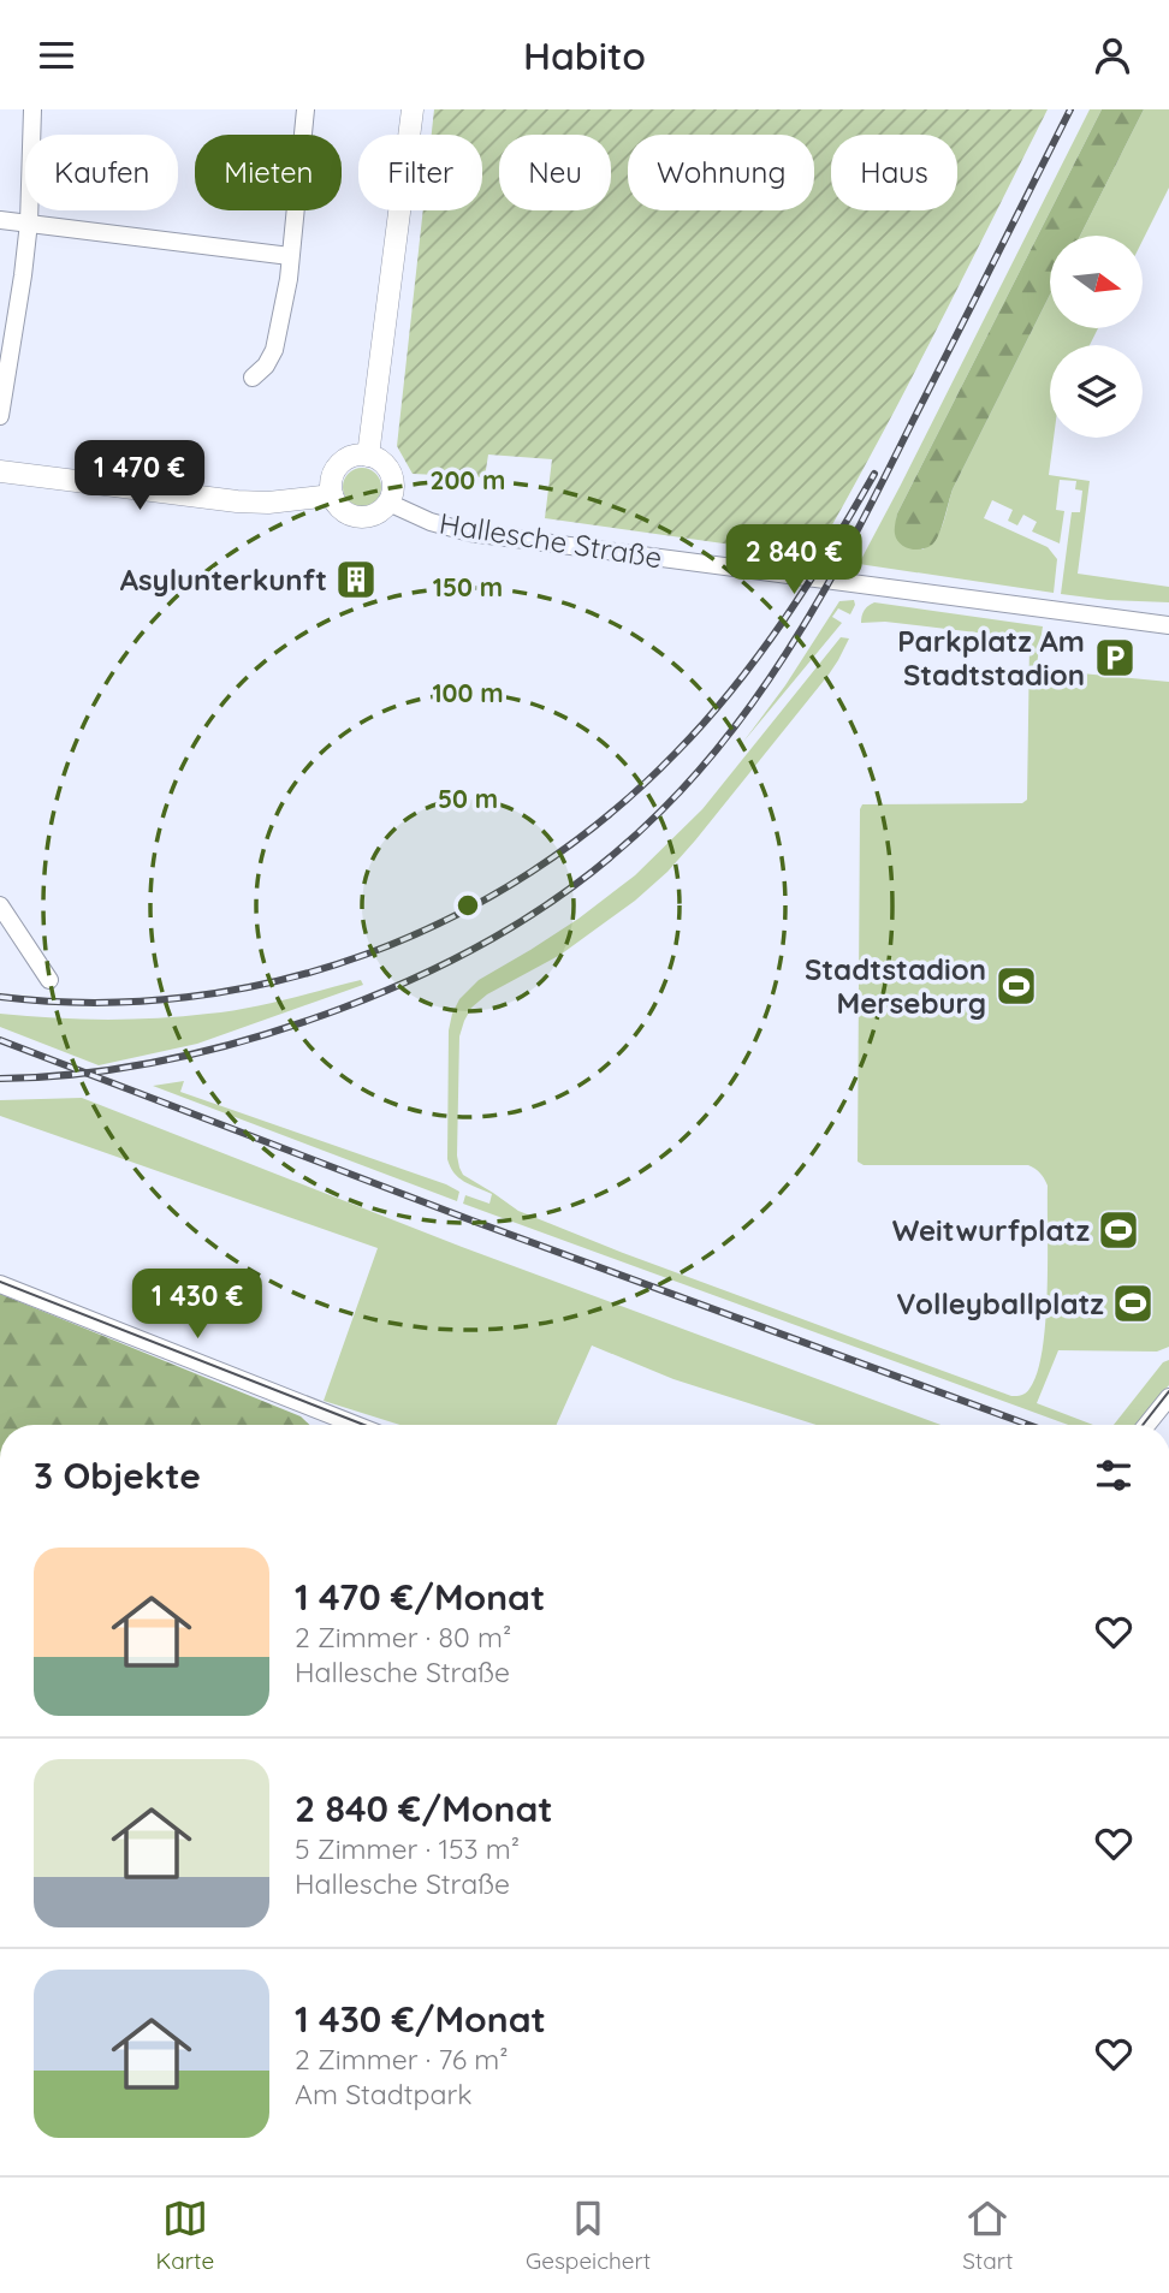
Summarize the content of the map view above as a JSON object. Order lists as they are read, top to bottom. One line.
{"streets":{"street":["Hallesche Straße"]},"places":{"building":["Asylunterkunft"],"parking":["Parkplatz Am Stadtstadion"],"sports":["Stadtstadion Merseburg","Weitwurfplatz","Volleyballplatz"]},"north":"right","page":{"header":"Habito","chip":["Kaufen","Mieten","Filter","Neu","Wohnung","Haus"],"price":["1 470 €","2 840 €","1 430 €"],"heading":"3 Objekte","list":[{"name":"1 470 €/Monat","note":"2 Zimmer · 80 m² · Hallesche Straße"},{"name":"2 840 €/Monat","note":"5 Zimmer · 153 m² · Hallesche Straße"},{"name":"1 430 €/Monat","note":"2 Zimmer · 76 m² · Am Stadtpark"}],"tabs":["Karte","Gespeichert","Start"]},"rings":["200 m","150 m","100 m","50 m"]}
